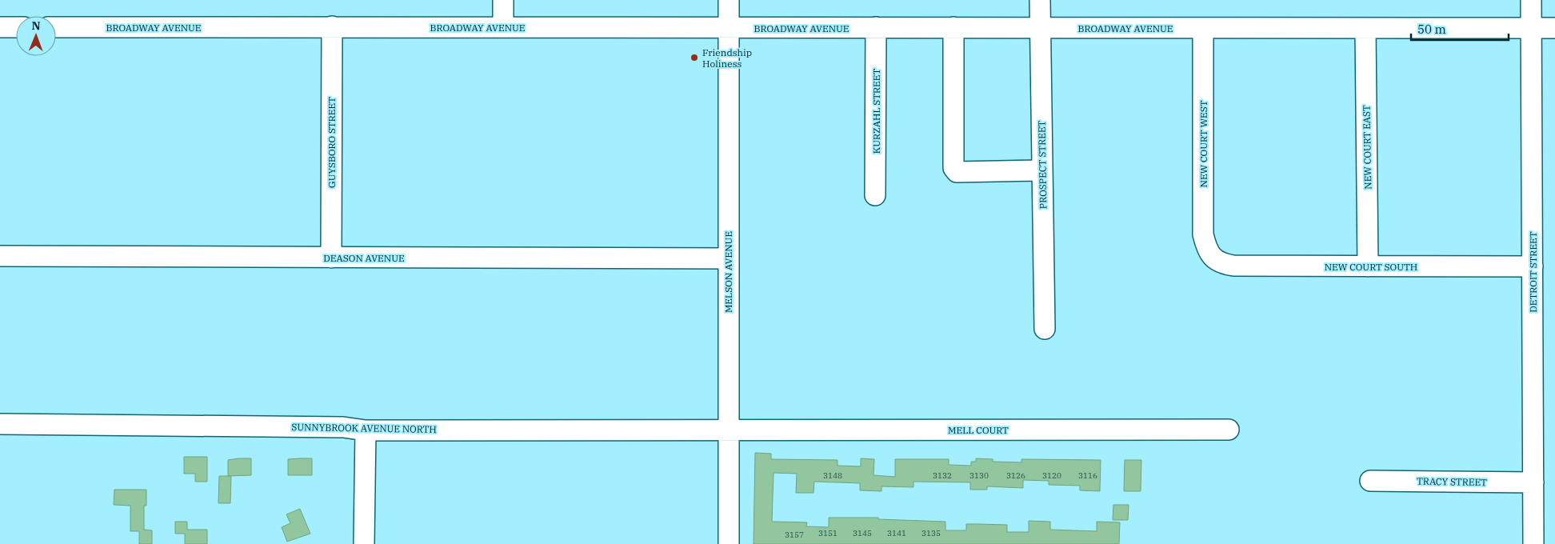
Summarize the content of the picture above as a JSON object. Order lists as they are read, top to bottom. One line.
{"streets":{"street":["BROADWAY AVENUE","KURZAHL STREET","GUYSBORO STREET","NEW COURT WEST","NEW COURT EAST","PROSPECT STREET","DEASON AVENUE","NEW COURT SOUTH","MELSON AVENUE","DETROIT STREET","SUNNYBROOK AVENUE NORTH","MELL COURT","TRACY STREET"]},"crossings":[["BROADWAY AVENUE","KURZAHL STREET"],["BROADWAY AVENUE","GUYSBORO STREET"],["BROADWAY AVENUE","NEW COURT WEST"],["BROADWAY AVENUE","NEW COURT EAST"],["BROADWAY AVENUE","PROSPECT STREET"],["BROADWAY AVENUE","MELSON AVENUE"],["BROADWAY AVENUE","DETROIT STREET"],["GUYSBORO STREET","DEASON AVENUE"],["NEW COURT WEST","NEW COURT SOUTH"],["NEW COURT EAST","NEW COURT SOUTH"],["DEASON AVENUE","MELSON AVENUE"],["NEW COURT SOUTH","DETROIT STREET"],["MELSON AVENUE","SUNNYBROOK AVENUE NORTH"],["MELSON AVENUE","MELL COURT"],["DETROIT STREET","TRACY STREET"],["SUNNYBROOK AVENUE NORTH","MELL COURT"]],"places":["Friendship Holiness"],"house_numbers":["3148","3132","3130","3126","3120","3116","3151","3145","3141","3135","3157"],"scale_bar":"50 m","north":"top"}
